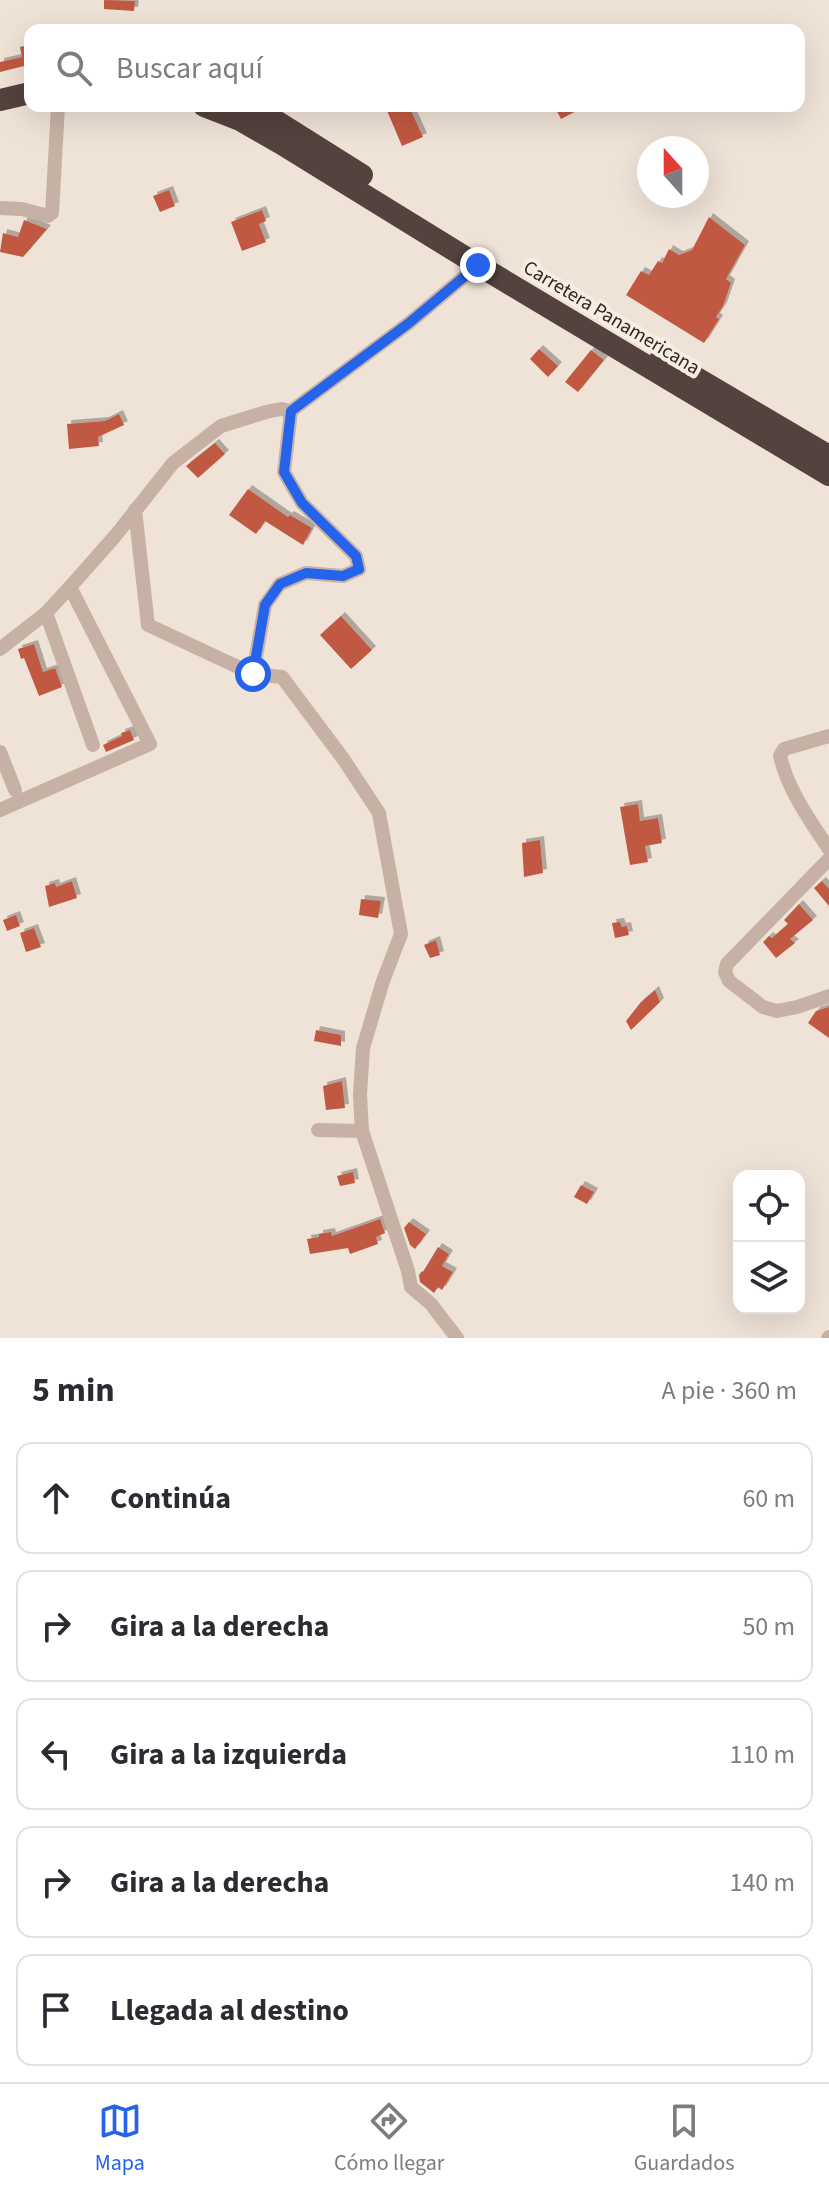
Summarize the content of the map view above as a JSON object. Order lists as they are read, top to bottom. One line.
{"streets":{"highway":["Carretera Panamericana"]},"north":"top","page":{"search":"Buscar aquí","heading":["5 min","A pie · 360 m"],"list":[["Continúa","60 m"],["Gira a la derecha","50 m"],["Gira a la izquierda","110 m"],["Gira a la derecha","140 m"],"Llegada al destino"],"nav":["Mapa","Cómo llegar","Guardados"]}}
